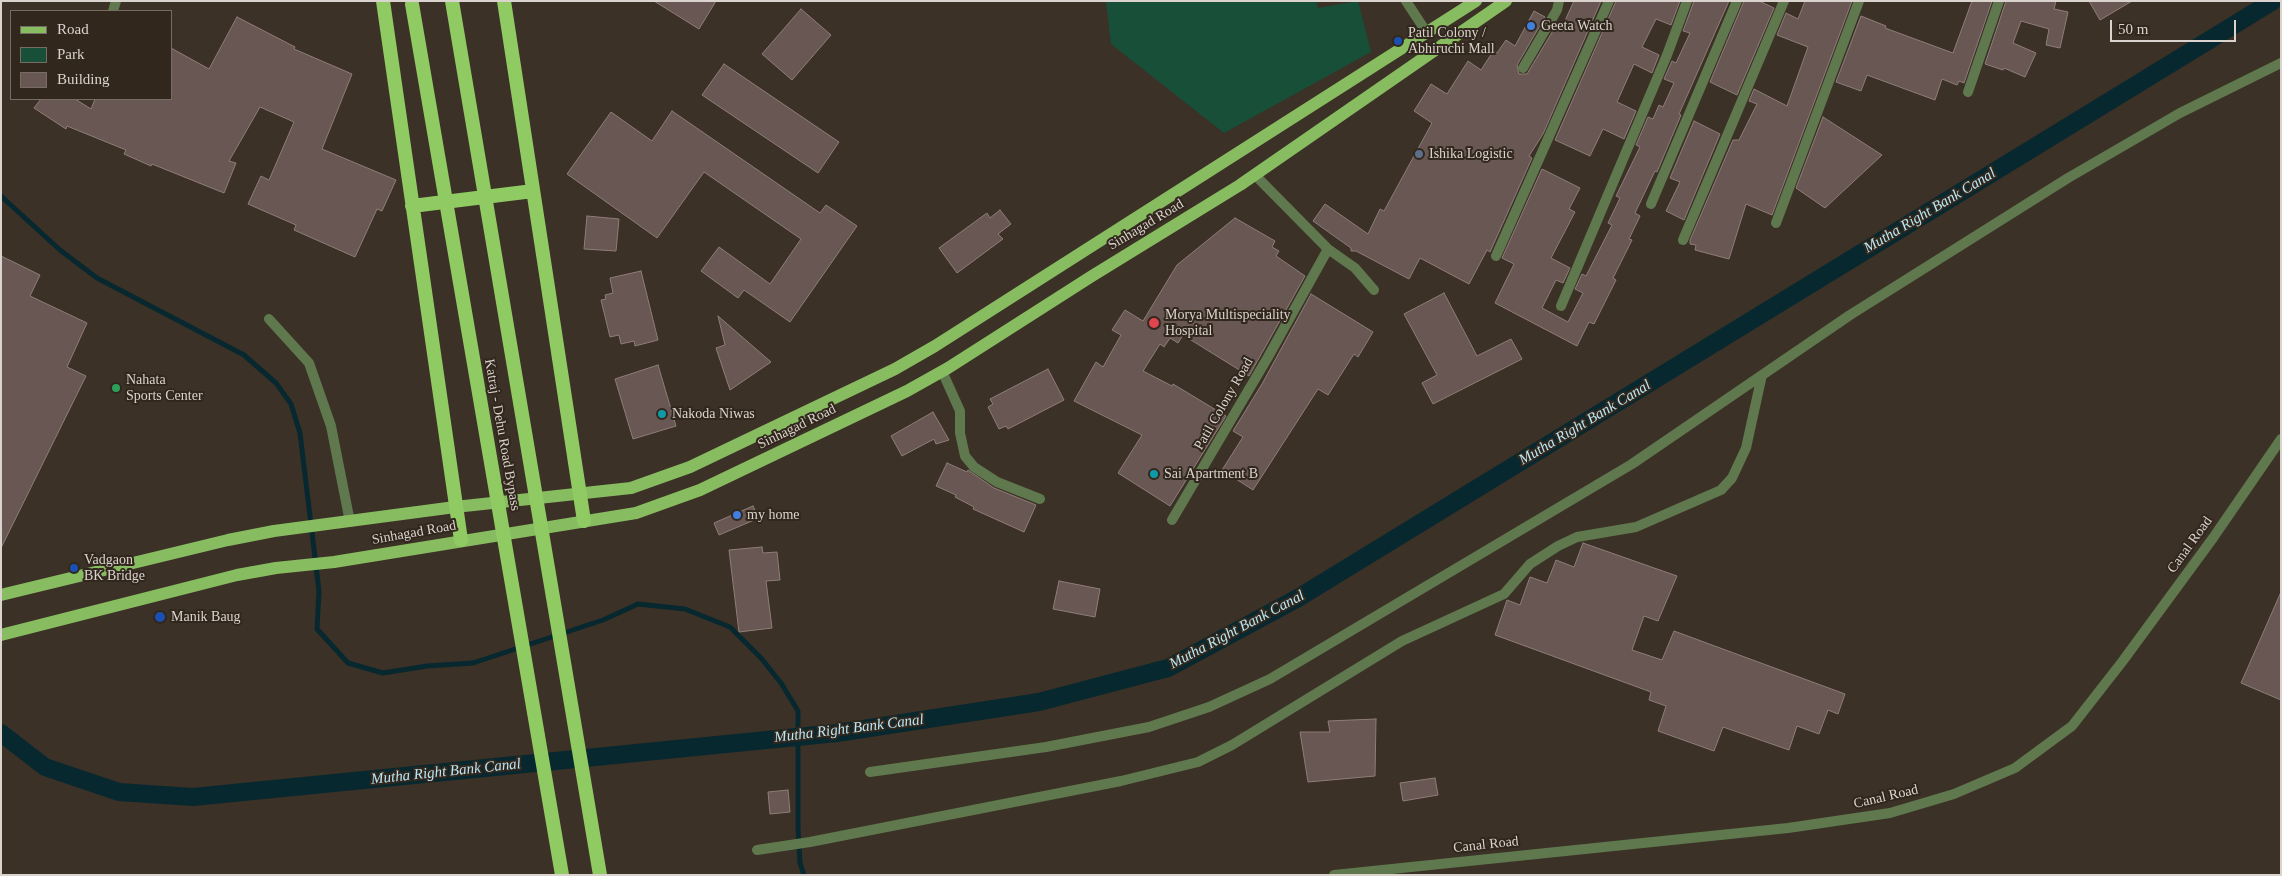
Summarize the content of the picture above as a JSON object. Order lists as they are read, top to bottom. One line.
{"streets":{"highway":["Katraj - Dehu Road Bypass"],"main road":["Sinhagad Road"],"street":["Patil Colony Road","Canal Road"]},"water":["Mutha Right Bank Canal"],"places":["Geeta Watch","Patil Colony / Abhiruchi Mall","Ishika Logistic","Morya Multispeciality Hospital","Nahata Sports Center","Nakoda Niwas","Sai Apartment B","my home","Vadgaon BK Bridge","Manik Baug"],"legend":["Road","Park","Building"],"scale_bar":"50 m"}
